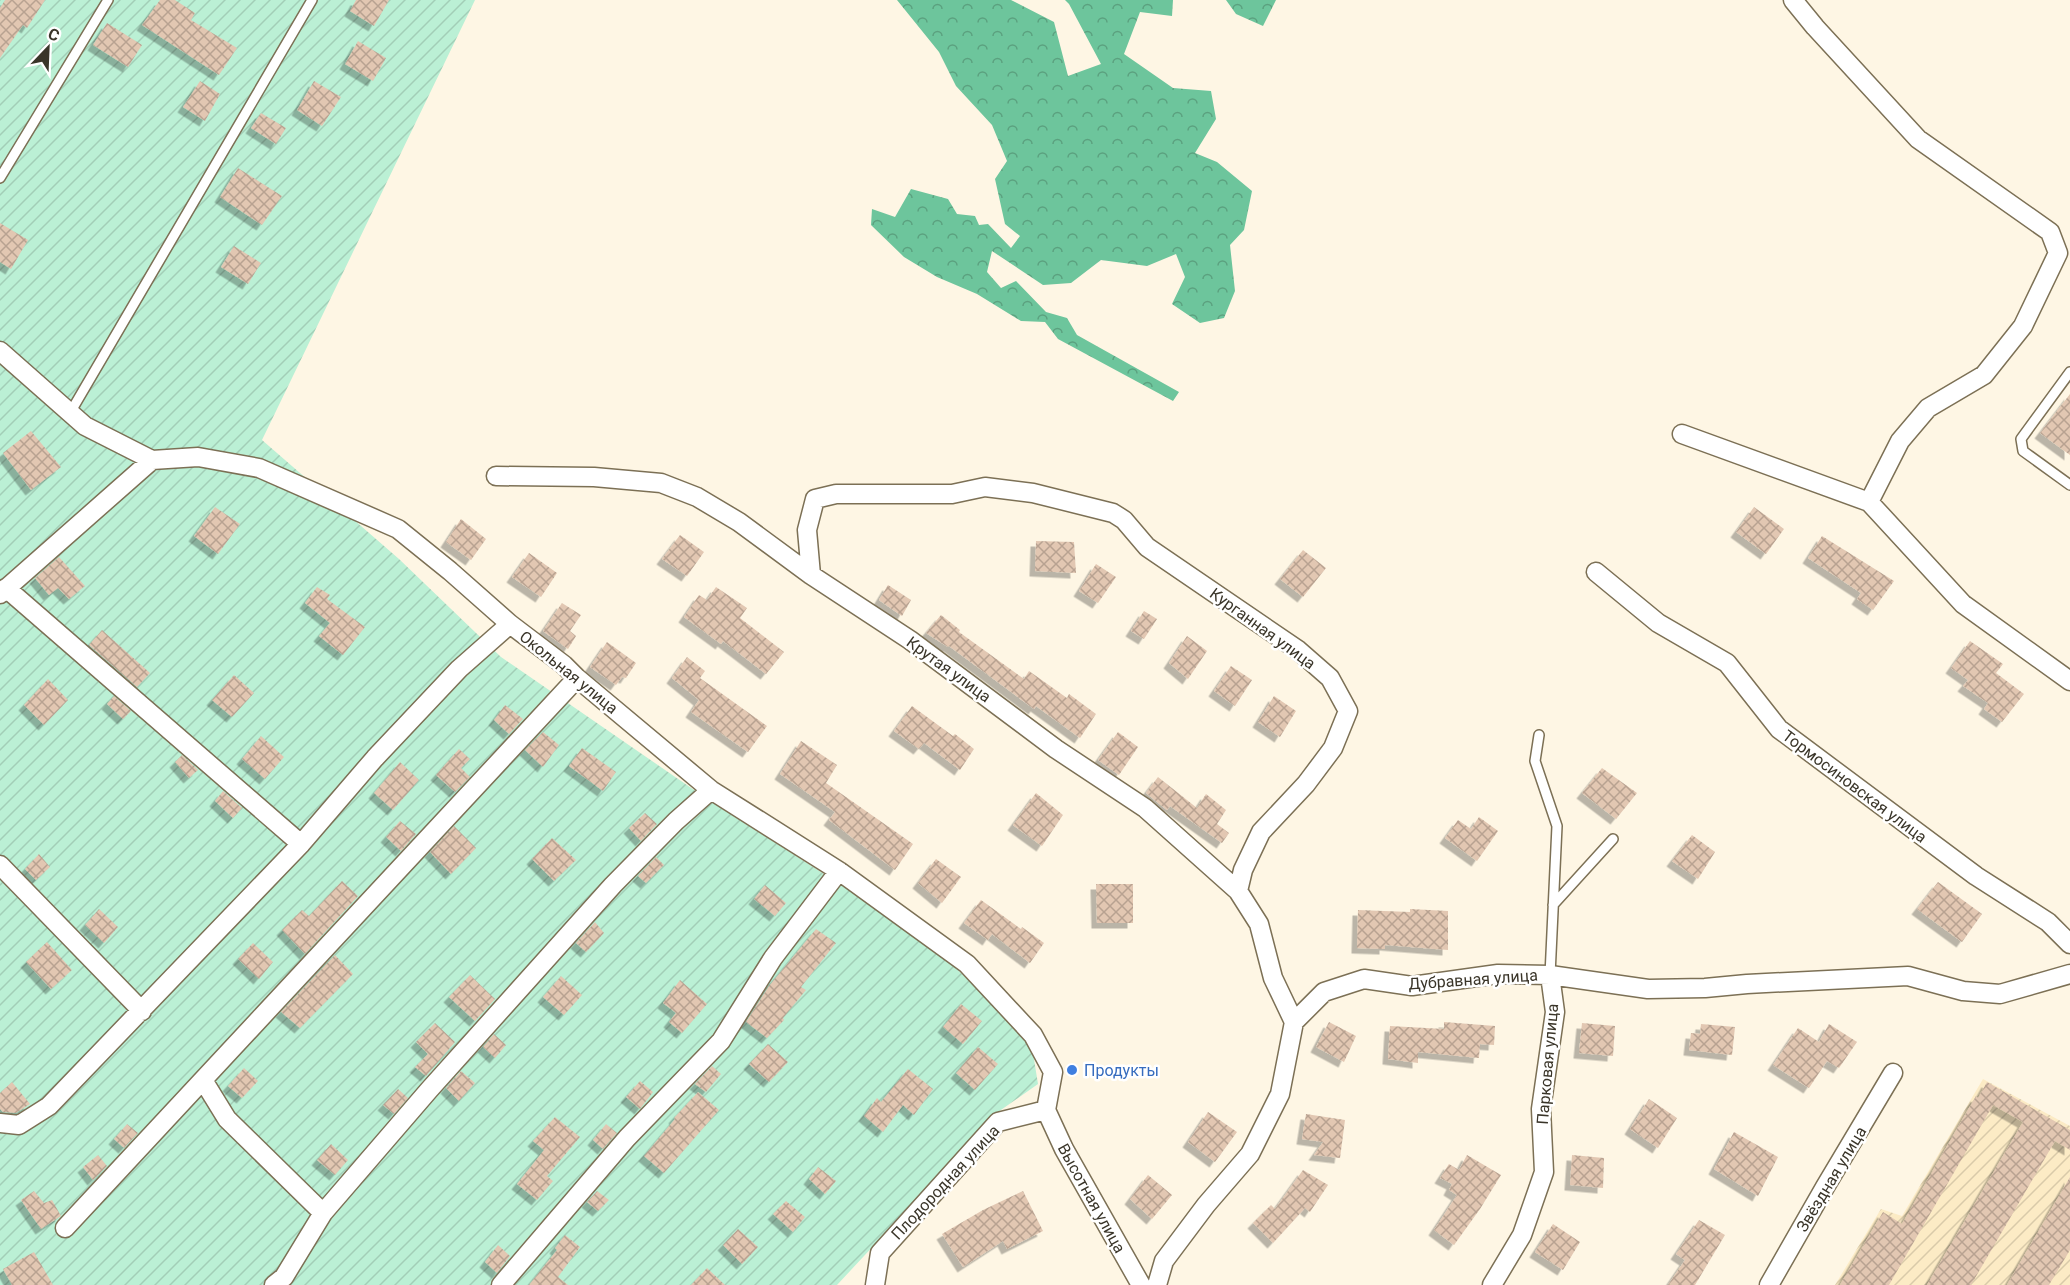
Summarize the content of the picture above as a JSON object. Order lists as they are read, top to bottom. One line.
{"streets":{"street":["Курганная улица","Крутая улица","Окольная улица","Тормосиновская улица","Дубравная улица","Парковая улица","Звёздная улица","Плодородная улица","Высотная улица"]},"crossings":[["Курганная улица","Крутая улица"],["Крутая улица","Дубравная улица"],["Окольная улица","Плодородная улица"],["Окольная улица","Высотная улица"],["Дубравная улица","Парковая улица"],["Плодородная улица","Высотная улица"]],"places":["Продукты"],"north":"top right"}
